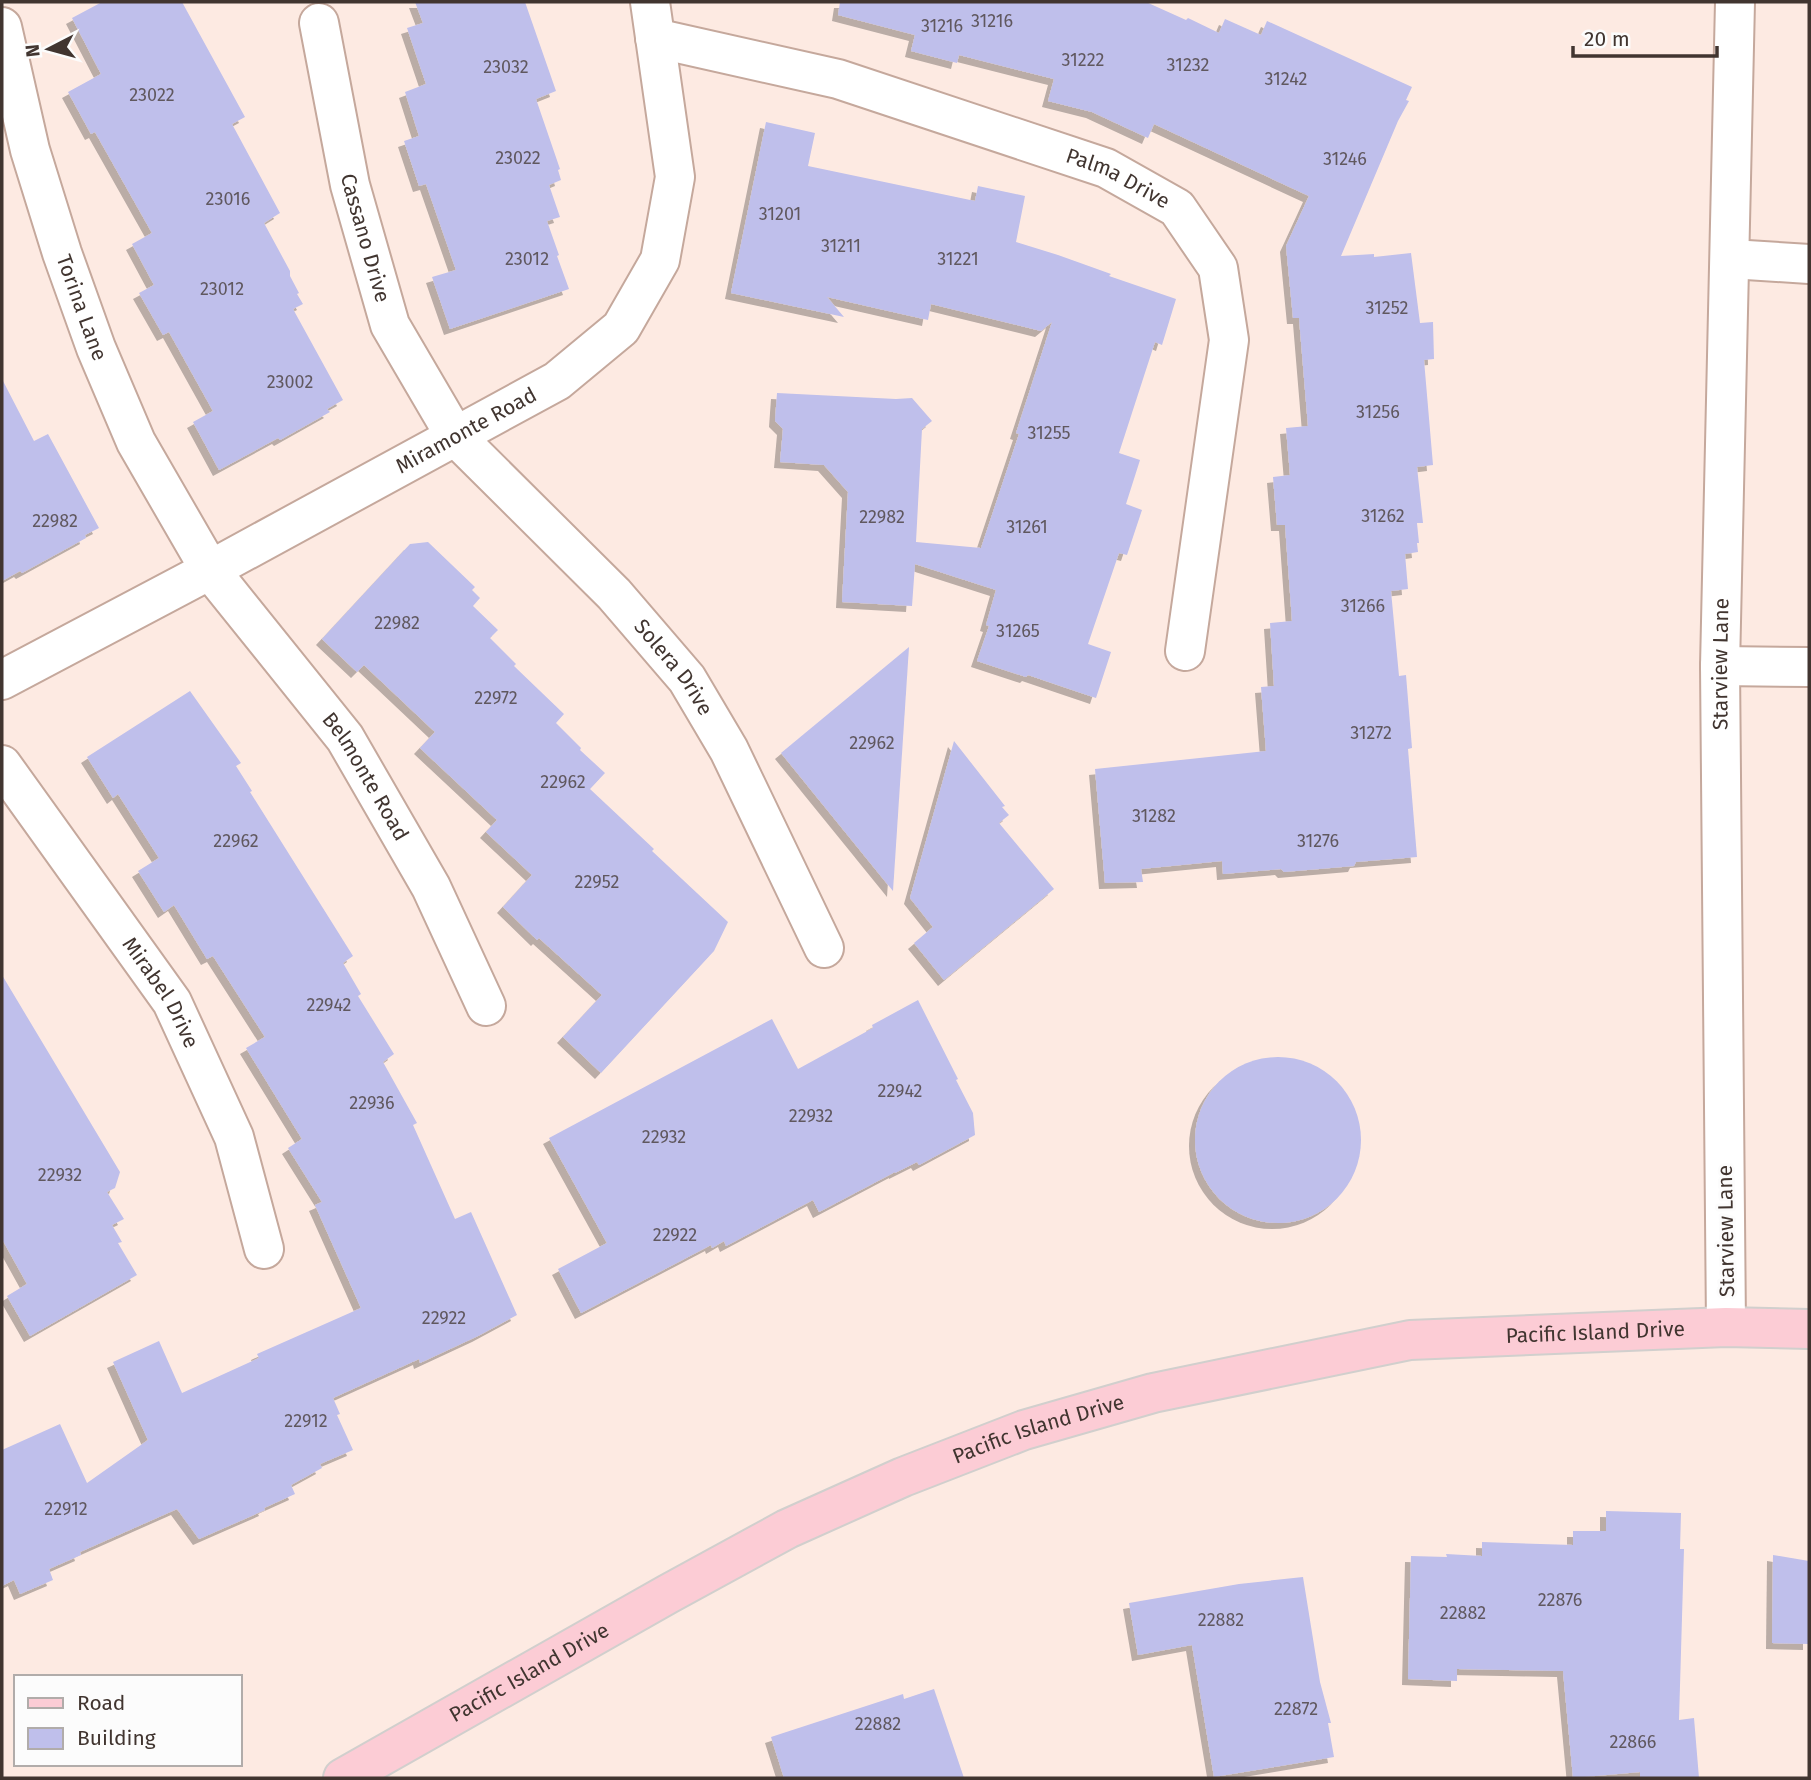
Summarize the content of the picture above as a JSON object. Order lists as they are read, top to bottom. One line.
{"streets":{"main road":["Pacific Island Drive"],"street":["Palma Drive","Cassano Drive","Torina Lane","Miramonte Road","Starview Lane","Solera Drive","Belmonte Road","Mirabel Drive"]},"crossings":[["Palma Drive","Miramonte Road"],["Cassano Drive","Miramonte Road"],["Cassano Drive","Solera Drive"],["Torina Lane","Miramonte Road"],["Torina Lane","Belmonte Road"],["Miramonte Road","Solera Drive"],["Miramonte Road","Belmonte Road"],["Starview Lane","Pacific Island Drive"]],"house_numbers":["31216","31216","31222","31232","23032","31242","23022","23022","31246","23016","31201","31211","23012","31221","23012","31252","23002","31256","31255","31262","22982","22982","31261","31266","22982","31265","22972","31272","22962","22962","31282","22962","31276","22952","22942","22942","22936","22932","22932","22932","22922","22922","22912","22912","22876","22882","22882","22872","22882","22866"],"legend":["Road","Building"],"scale_bar":"20 m","north":"left"}
